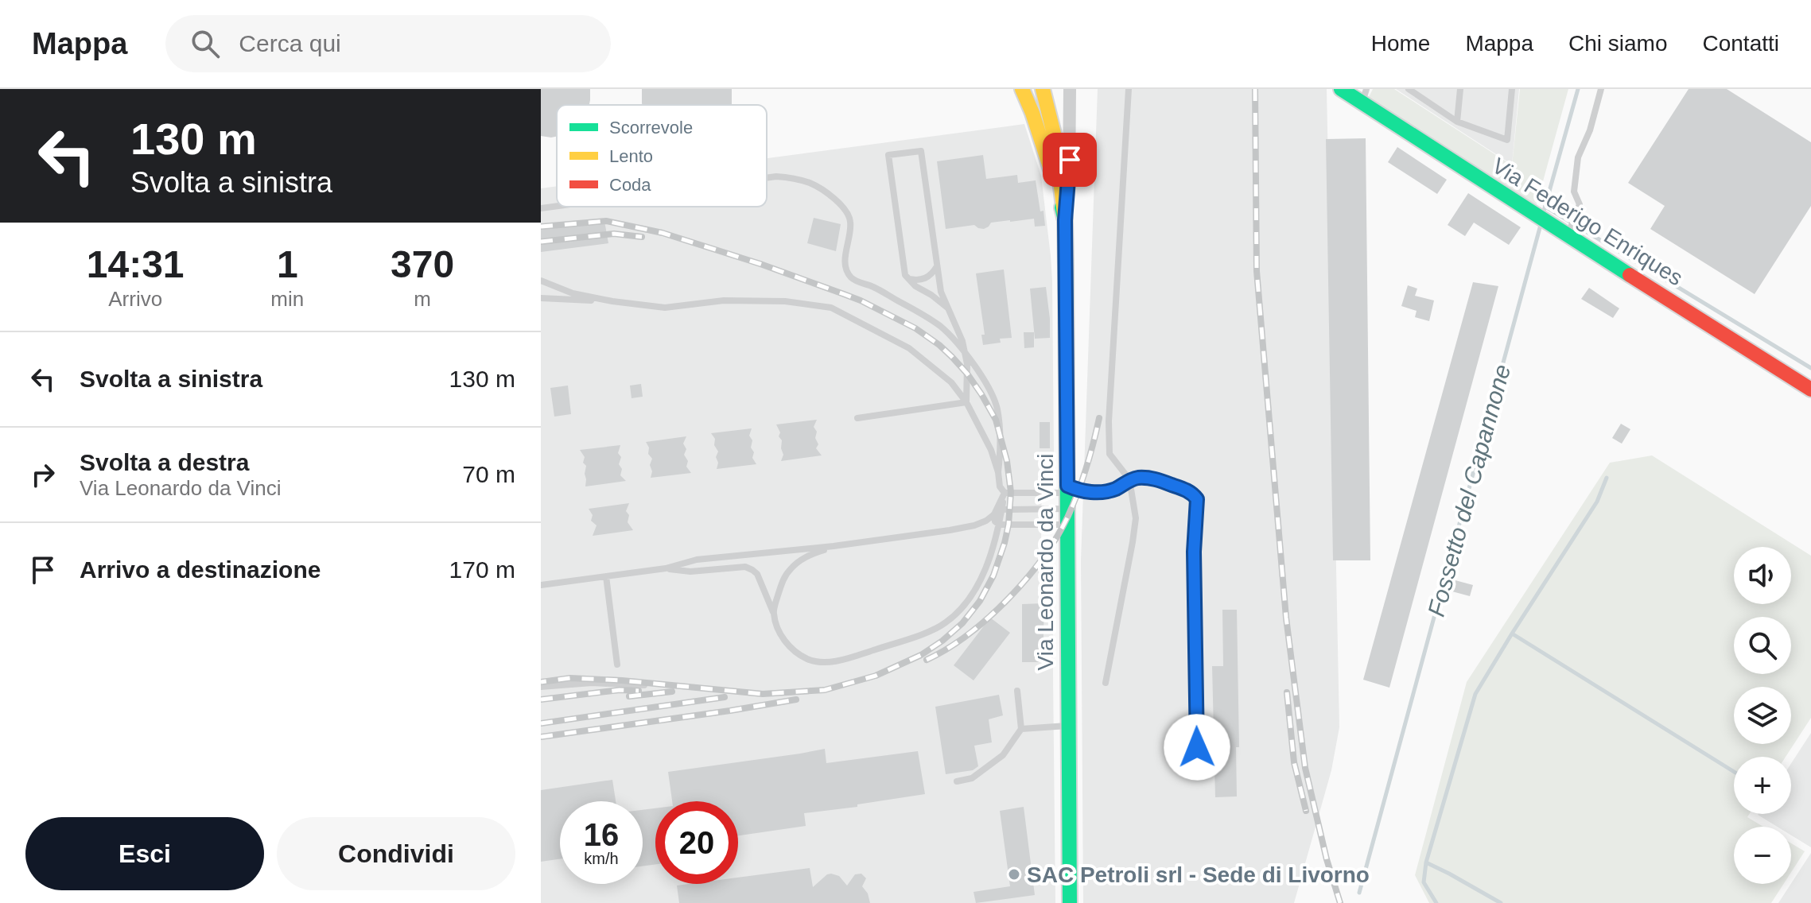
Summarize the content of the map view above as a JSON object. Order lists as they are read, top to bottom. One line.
{"streets":{"main road":["Via Federigo Enriques","Via Leonardo da Vinci"]},"water":["Fossetto del Capannone"],"places":["SAC Petroli srl - Sede di Livorno"],"legend":["Scorrevole","Lento","Coda"],"page":{"header":"Mappa","search":"Cerca qui","nav":["Home","Mappa","Chi siamo","Contatti"],"turn":["130 m","Svolta a sinistra"],"eta":["14:31","Arrivo","1","min","370","m"],"list":[{"name":"Svolta a sinistra","value":"130 m"},{"name":"Svolta a destra","note":"Via Leonardo da Vinci","value":"70 m"},{"name":"Arrivo a destinazione","value":"170 m"}],"map_buttons":["+","−"],"speed":"16 km/h","limit":"20","buttons":["Esci","Condividi"]}}
